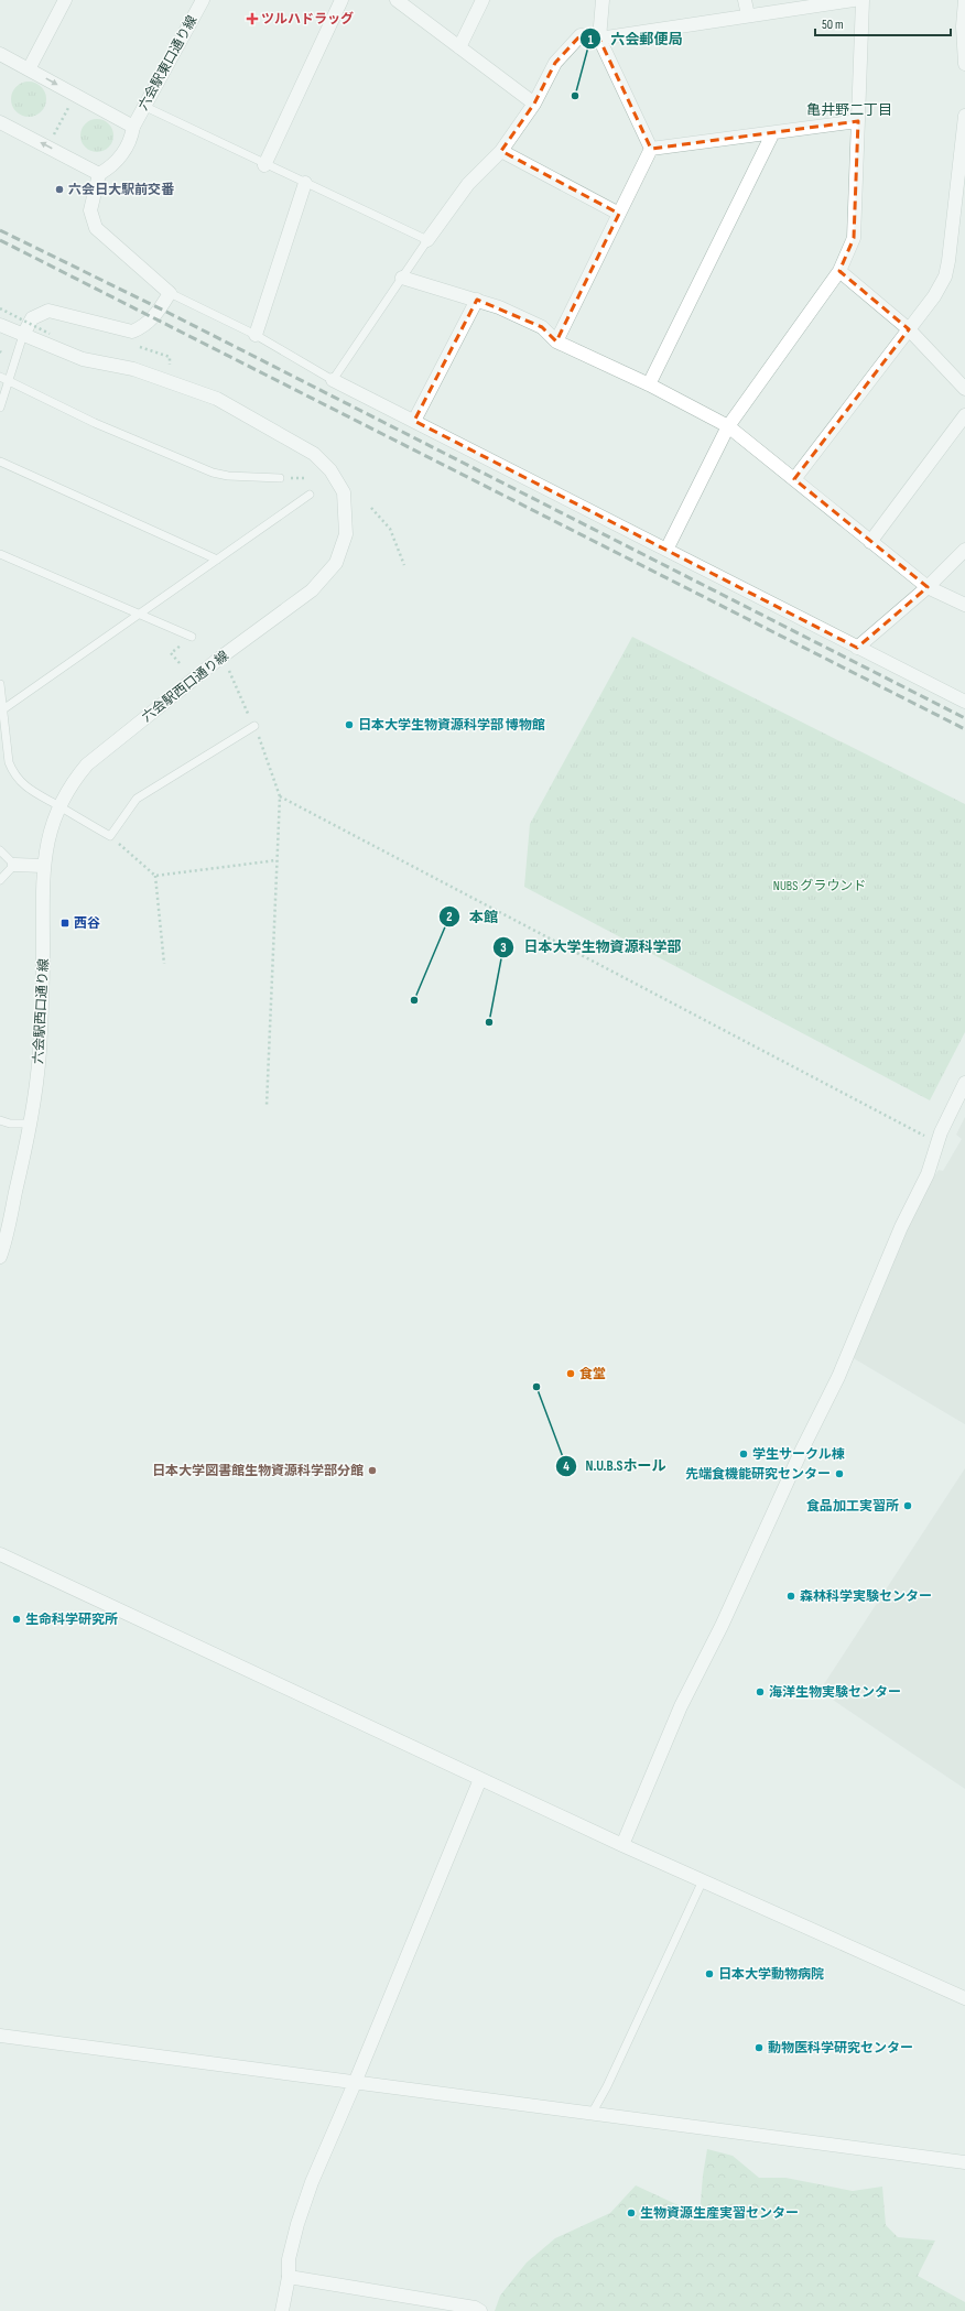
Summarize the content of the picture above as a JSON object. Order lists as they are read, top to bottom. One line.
{"streets":{"street":["六会駅東口通り線","六会駅西口通り線"]},"districts":["亀井野二丁目"],"parks":["NUBS グラウンド"],"places":{"health":["ツルハドラッグ"],"other":["六会郵便局","六会日大駅前交番","日本大学生物資源科学部 博物館","本館","日本大学生物資源科学部","食堂","N.U.B.Sホール","学生サークル棟","日本大学図書館生物資源科学部分館","先端食機能研究センター","食品加工実習所","森林科学実験センター","生命科学研究所","海洋生物実験センター","日本大学動物病院","動物医科学研究センター","生物資源生産実習センター"],"transit":["西谷"]},"scale_bar":"50 m"}
